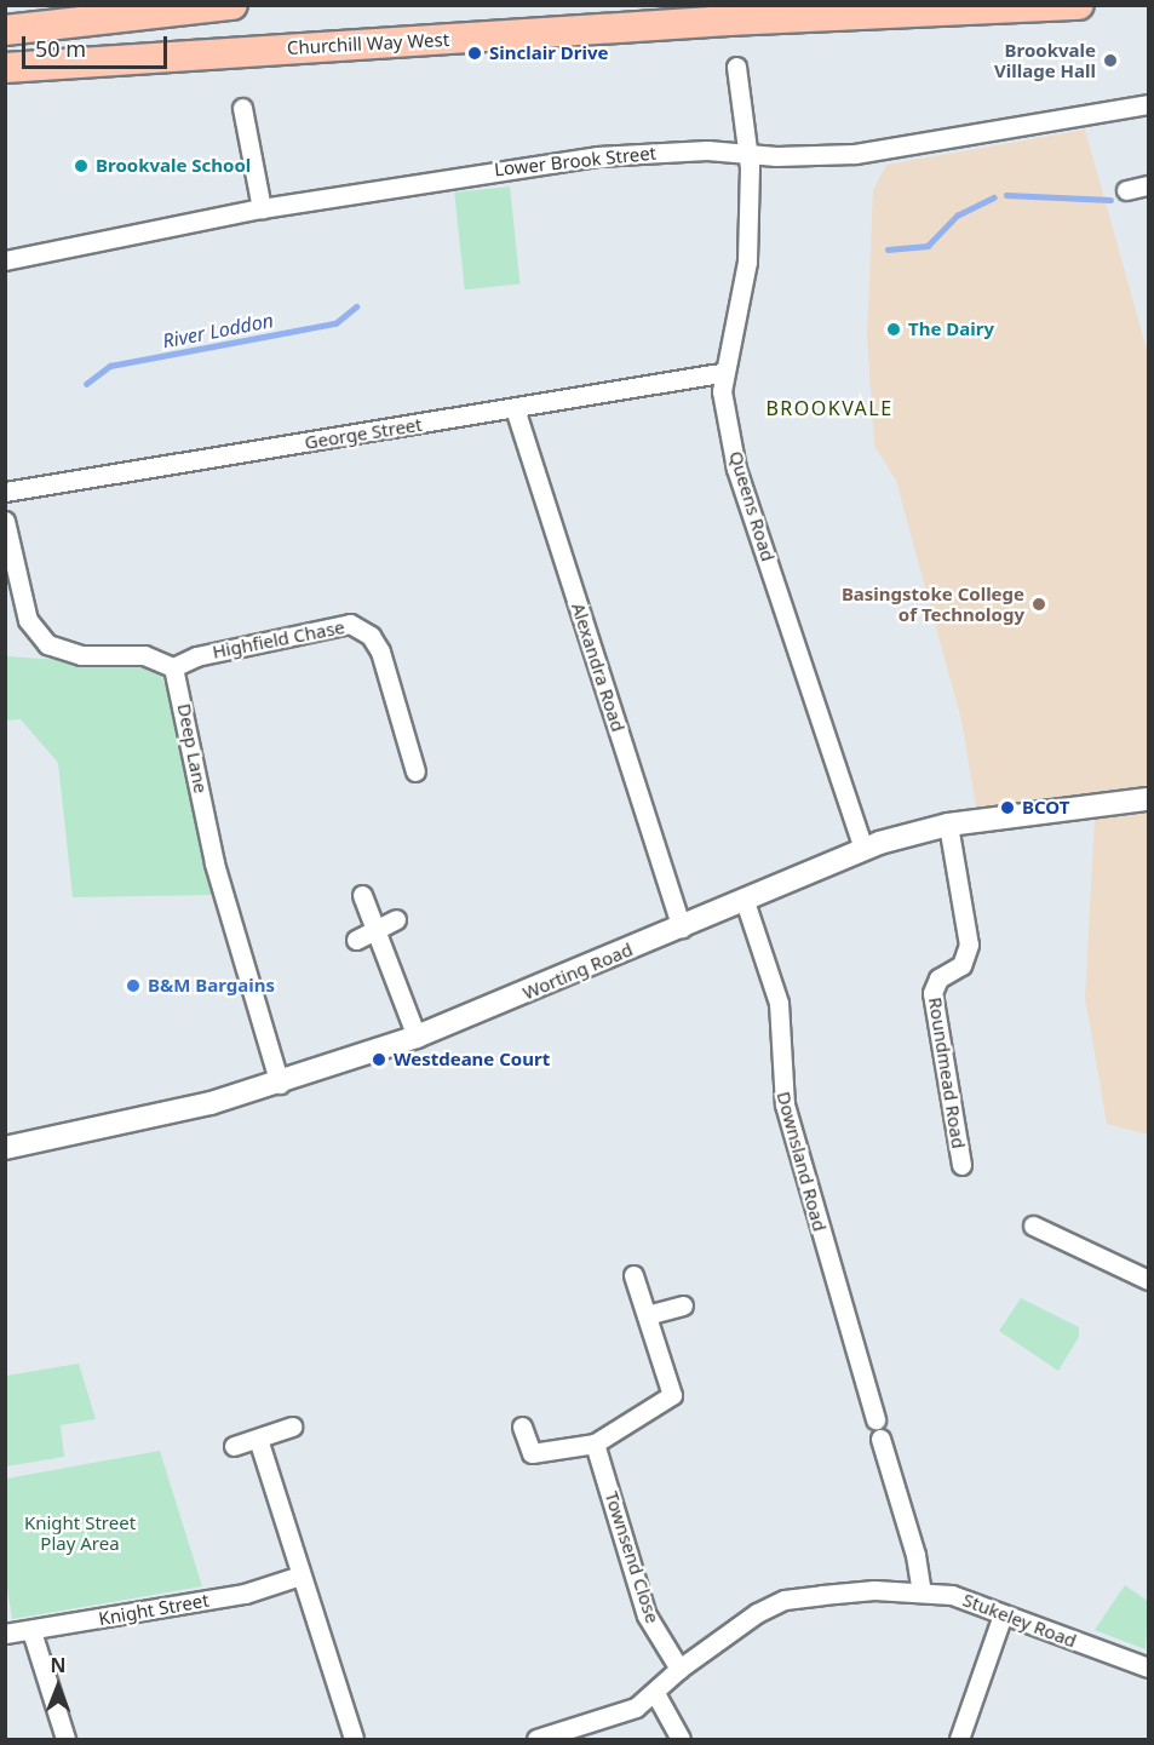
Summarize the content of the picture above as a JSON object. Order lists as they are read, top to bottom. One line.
{"streets":{"main road":["Churchill Way West"],"street":["Lower Brook Street","George Street","Queens Road","Highfield Chase","Alexandra Road","Deep Lane","Worting Road","Roundmead Road","Downsland Road","Townsend Close","Knight Street","Stukeley Road"]},"crossings":[["Lower Brook Street","Queens Road"],["George Street","Queens Road"],["George Street","Alexandra Road"],["Queens Road","Worting Road"],["Highfield Chase","Deep Lane"],["Alexandra Road","Worting Road"],["Deep Lane","Worting Road"],["Worting Road","Roundmead Road"],["Worting Road","Downsland Road"],["Townsend Close","Stukeley Road"]],"districts":["BROOKVALE"],"water":["River Loddon"],"parks":["Knight Street Play Area"],"places":["Sinclair Drive","Brookvale Village Hall","Brookvale School","The Dairy","Basingstoke College of Technology","BCOT","B&M Bargains","Westdeane Court"],"scale_bar":"50 m","north":"top"}
